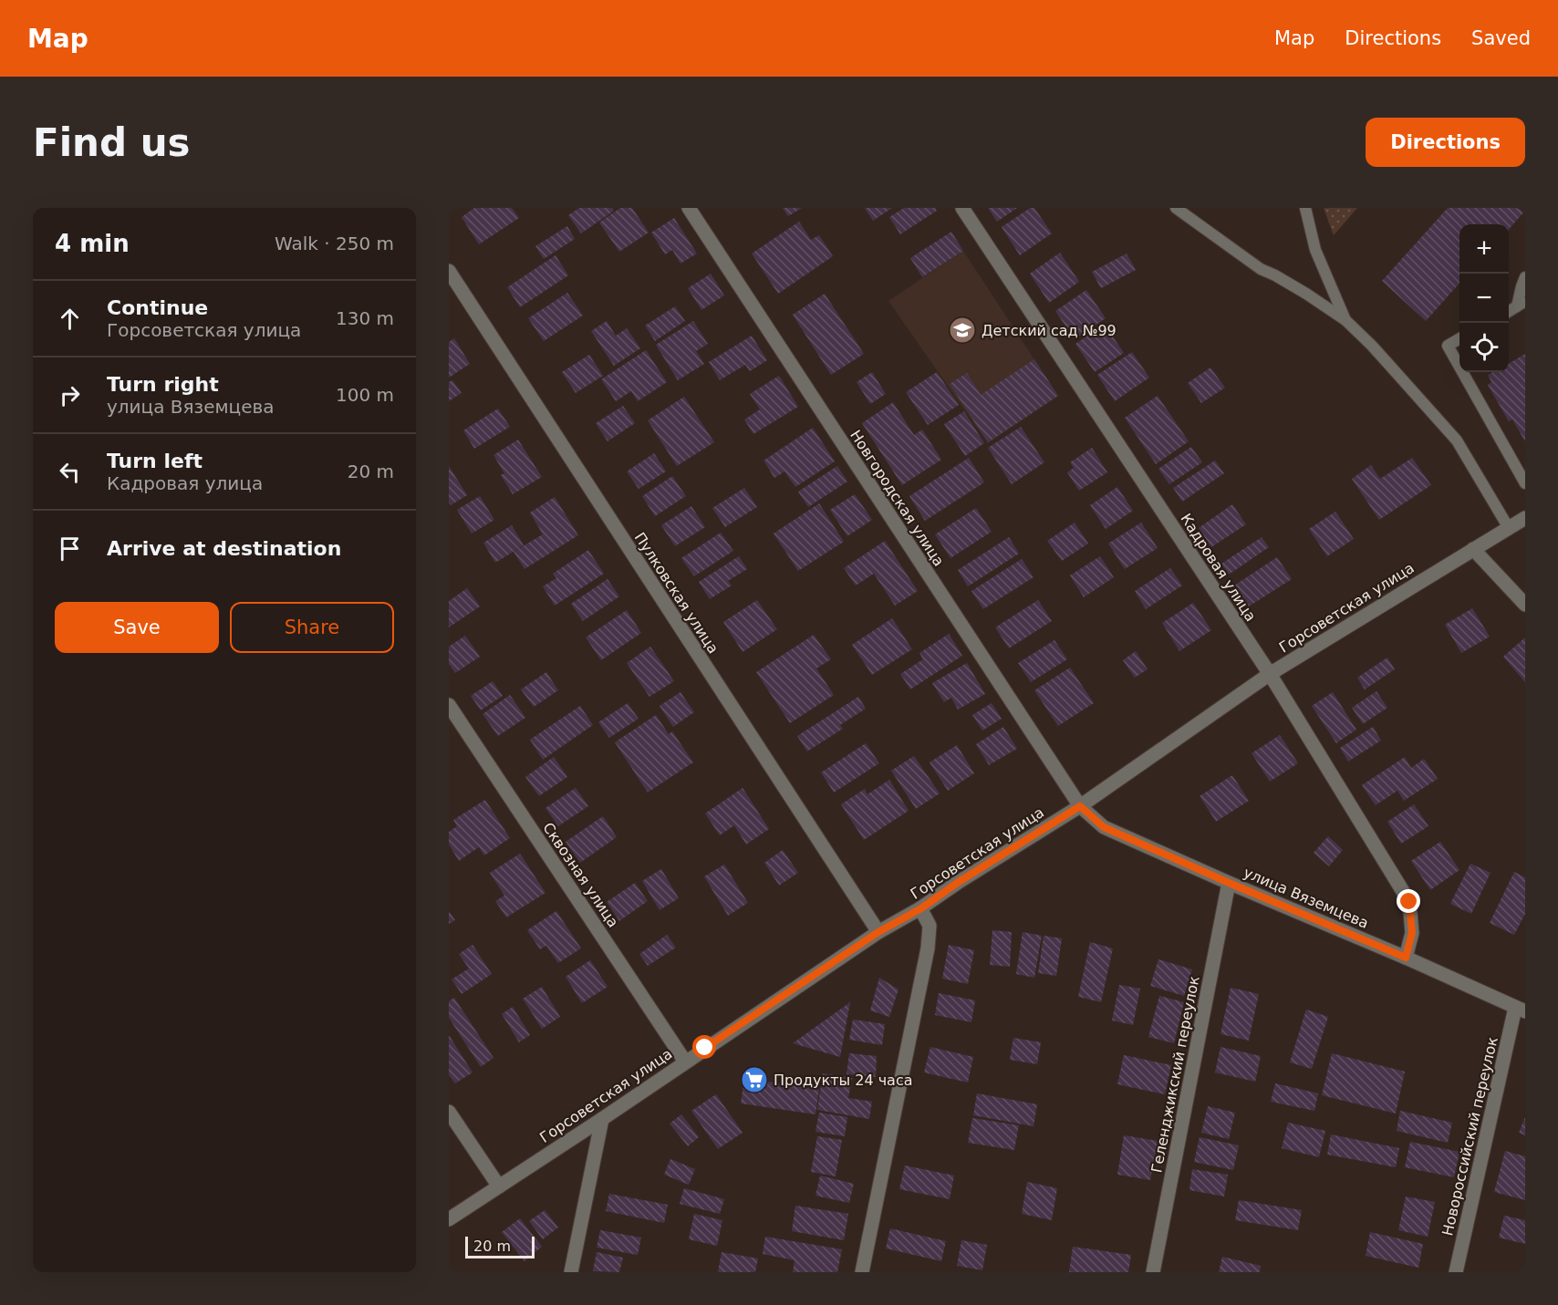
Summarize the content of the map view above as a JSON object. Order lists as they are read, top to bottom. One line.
{"streets":{"street":["Новгородская улица","Кадровая улица","Пулковская улица","Горсоветская улица","Сквозная улица","улица Вяземцева","Геленджикский переулок","Новороссийский переулок"]},"crossings":[["Новгородская улица","Горсоветская улица"],["Новгородская улица","улица Вяземцева"],["Кадровая улица","Горсоветская улица"],["Кадровая улица","улица Вяземцева"],["Пулковская улица","Горсоветская улица"],["Горсоветская улица","Сквозная улица"],["Горсоветская улица","улица Вяземцева"],["улица Вяземцева","Геленджикский переулок"],["улица Вяземцева","Новороссийский переулок"]],"places":{"school or university":["Детский сад №99"],"supermarket":["Продукты 24 часа"]},"scale_bar":"20 m","page":{"header":"Map","nav":["Map","Directions","Saved"],"buttons":["Directions",["Save","Share"]],"title":"Find us","heading":["4 min","Walk · 250 m"],"map_buttons":["+","−"],"list":[["Continue","Горсоветская улица","130 m"],["Turn right","улица Вяземцева","100 m"],["Turn left","Кадровая улица","20 m"],"Arrive at destination"],"scale":"20 m"}}
